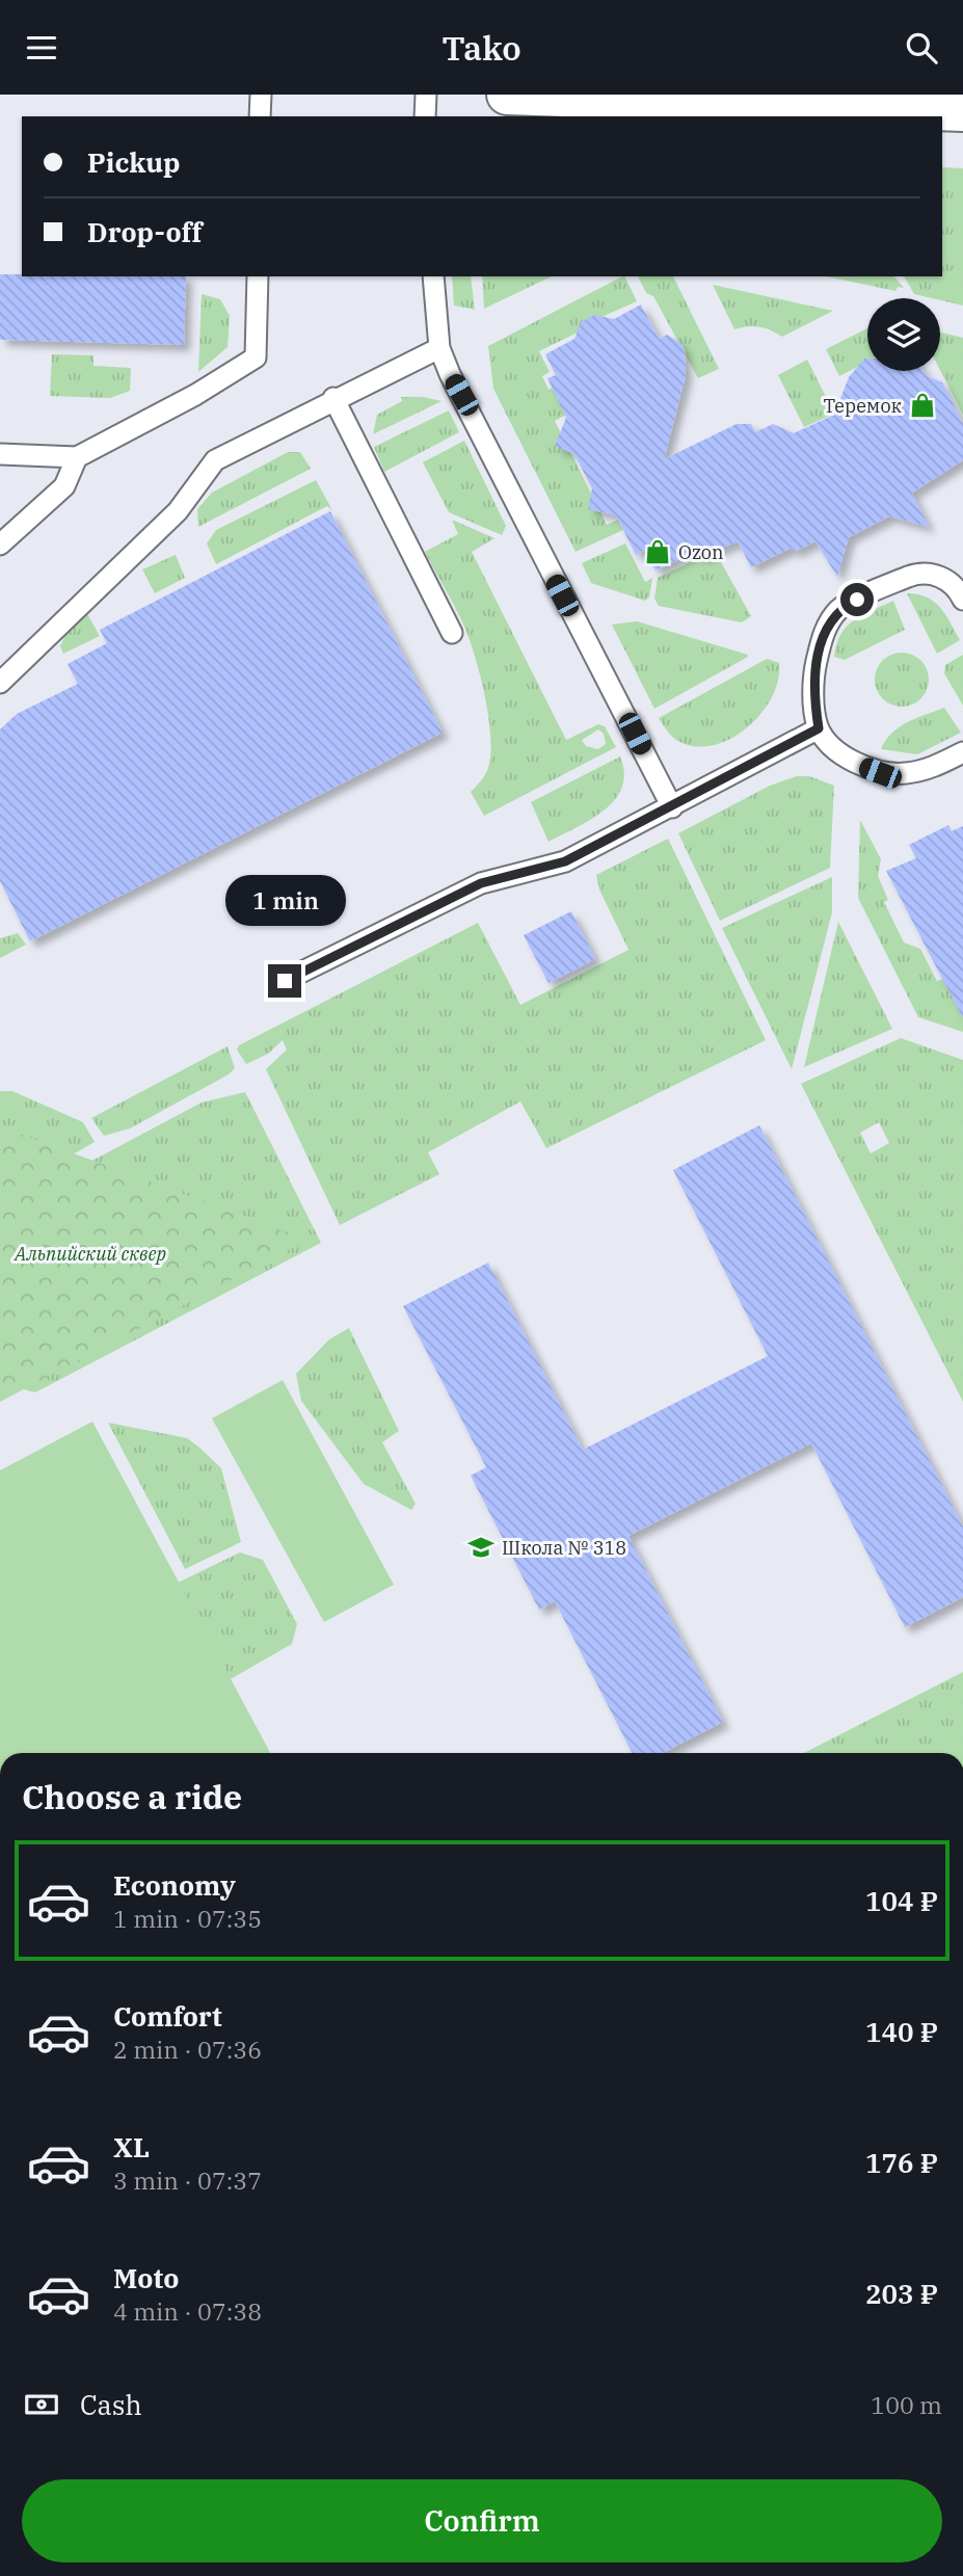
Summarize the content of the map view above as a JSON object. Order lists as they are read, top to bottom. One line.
{"parks":["Альпийский сквер"],"places":{"shop":["Теремок","Ozon"],"school or university":["Школа № 318"]},"page":{"header":"Tako","banner":["Pickup","Drop-off"],"bubble":"1 min","heading":"Choose a ride","list":[{"name":"Economy","note":"1 min · 07:35","value":"104 ₽"},{"name":"Comfort","note":"2 min · 07:36","value":"140 ₽"},{"name":"XL","note":"3 min · 07:37","value":"176 ₽"},{"name":"Moto","note":"4 min · 07:38","value":"203 ₽"}],"pay":["Cash","100 m"],"buttons":"Confirm"}}
